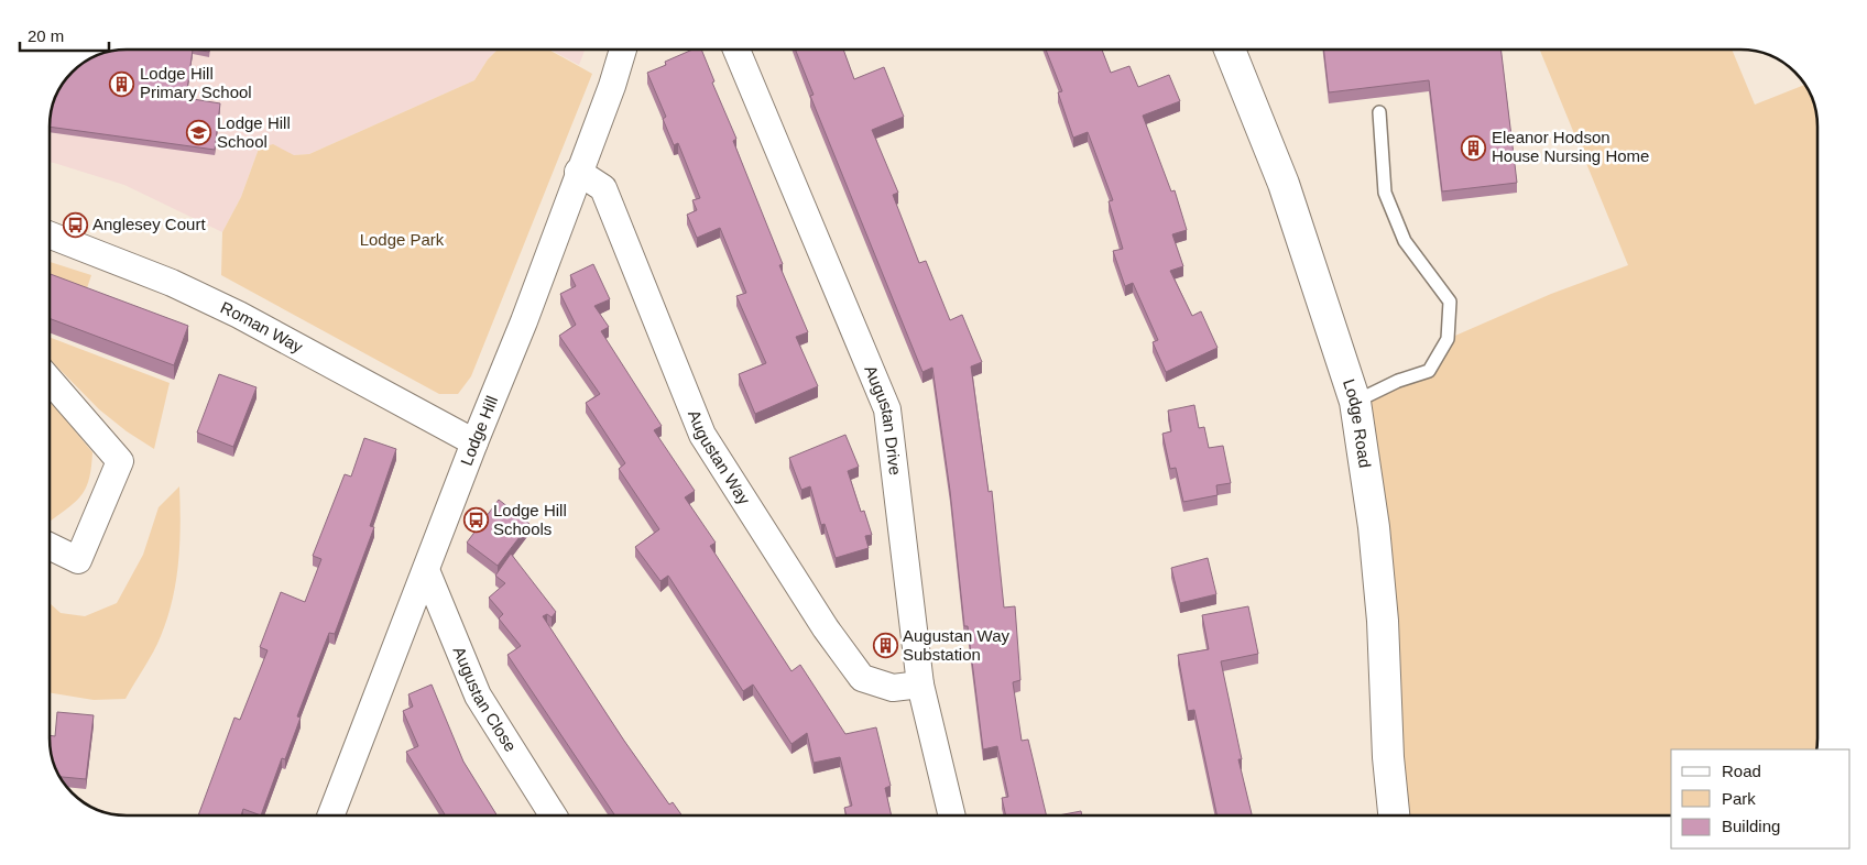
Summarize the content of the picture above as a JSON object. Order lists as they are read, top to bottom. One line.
{"streets":{"street":["Roman Way","Augustan Drive","Lodge Road","Lodge Hill","Augustan Way","Augustan Close"]},"crossings":[["Roman Way","Lodge Hill"],["Augustan Drive","Augustan Way"],["Lodge Hill","Augustan Way"],["Lodge Hill","Augustan Close"]],"parks":["Lodge Park"],"places":{"building":["Lodge Hill Primary School","Eleanor Hodson House Nursing Home","Augustan Way Substation"],"school or university":["Lodge Hill School"],"bus stop":["Anglesey Court","Lodge Hill Schools"]},"legend":["Road","Park","Building"],"scale_bar":"20 m"}
